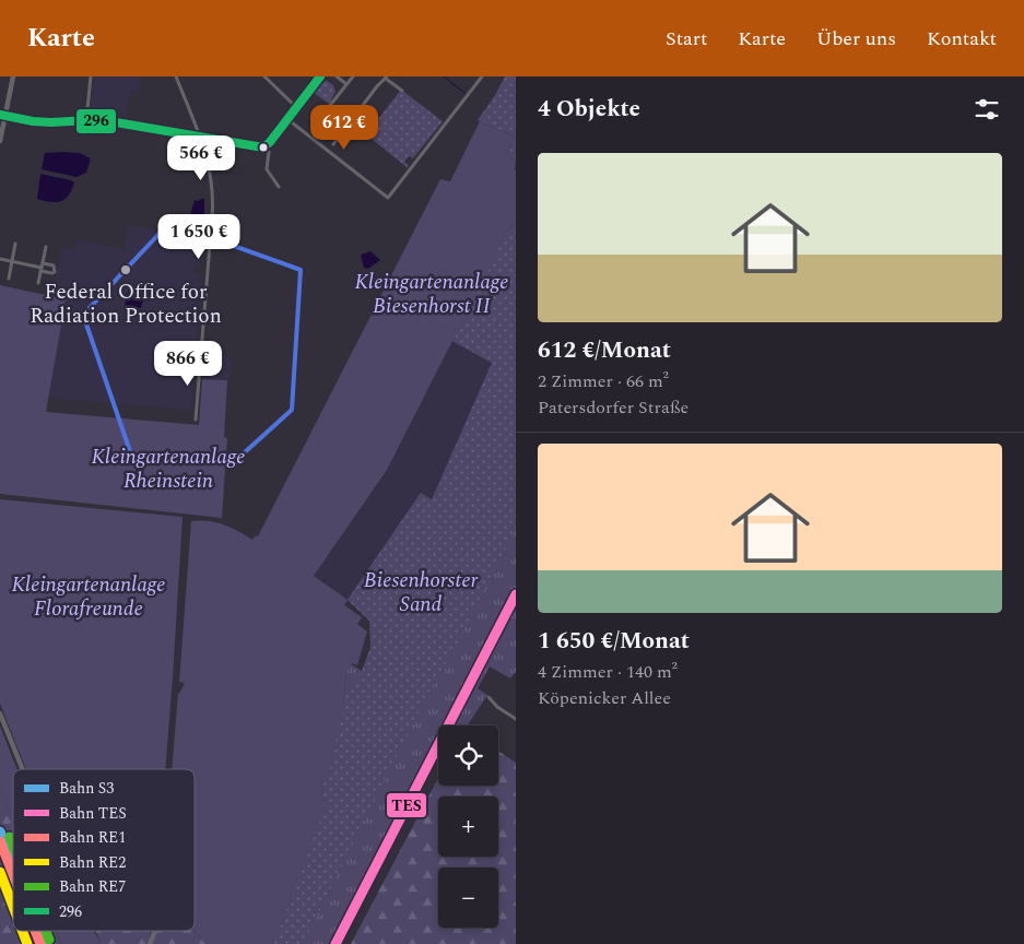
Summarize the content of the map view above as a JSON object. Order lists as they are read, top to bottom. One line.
{"parks":["Kleingartenanlage Biesenhorst II","Kleingartenanlage Rheinstein","Biesenhorster Sand","Kleingartenanlage Florafreunde"],"places":["Federal Office for Radiation Protection"],"lines":["transit line 296","rail line TES","rail line S3","rail line RE7","rail line RE1","rail line RE2"],"legend":["Bahn S3","Bahn TES","Bahn RE1","Bahn RE2","Bahn RE7","296"],"page":{"header":"Karte","nav":["Start","Karte","Über uns","Kontakt"],"heading":"4 Objekte","price":["612 €","566 €","1 650 €","866 €"],"list":[{"name":"612 €/Monat","note":"2 Zimmer · 66 m² · Patersdorfer Straße"},{"name":"1 650 €/Monat","note":"4 Zimmer · 140 m² · Köpenicker Allee"}],"map_buttons":["+","−"]}}
